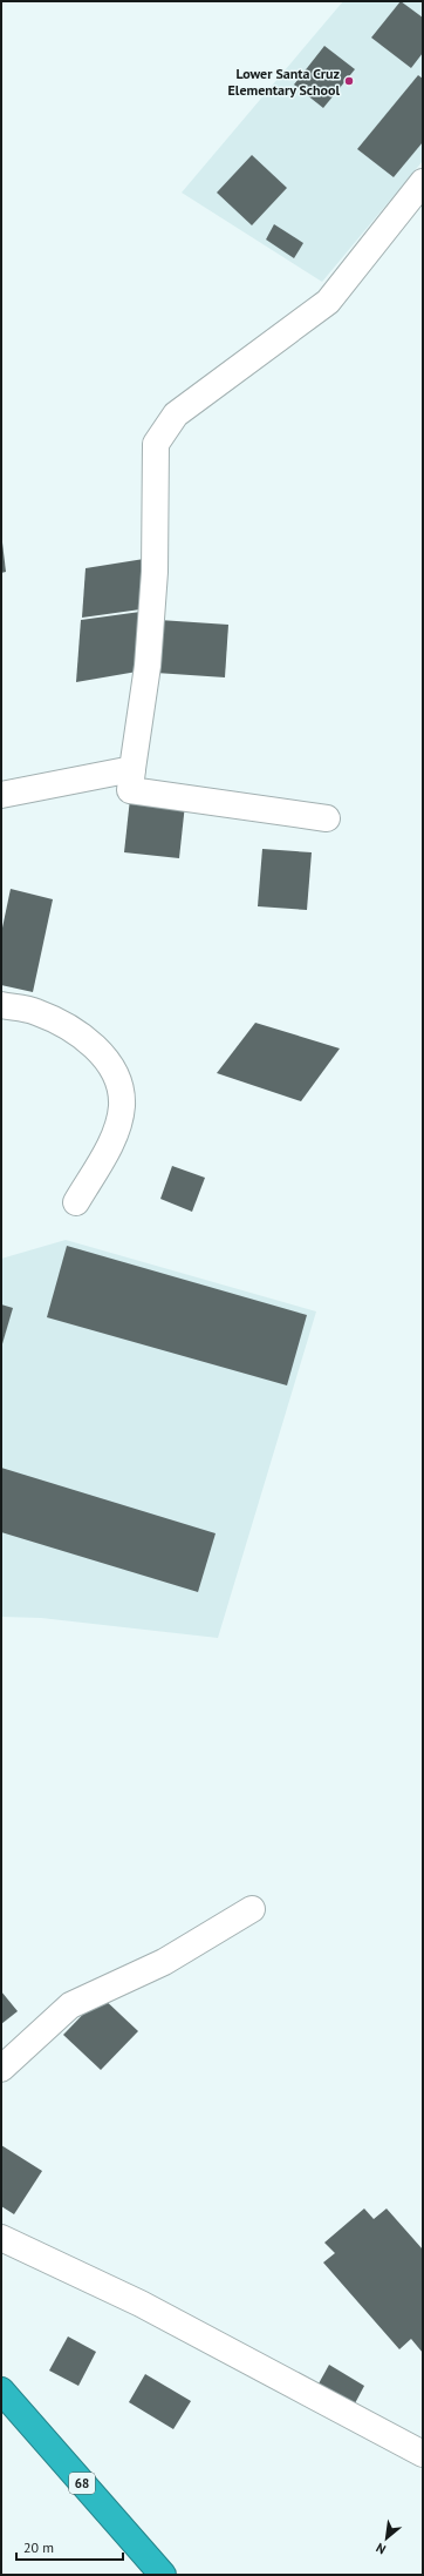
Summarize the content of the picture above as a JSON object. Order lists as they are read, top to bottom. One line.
{"streets":{"highway":["68"]},"places":["Lower Santa Cruz Elementary School"],"scale_bar":"20 m","north":"bottom left"}
